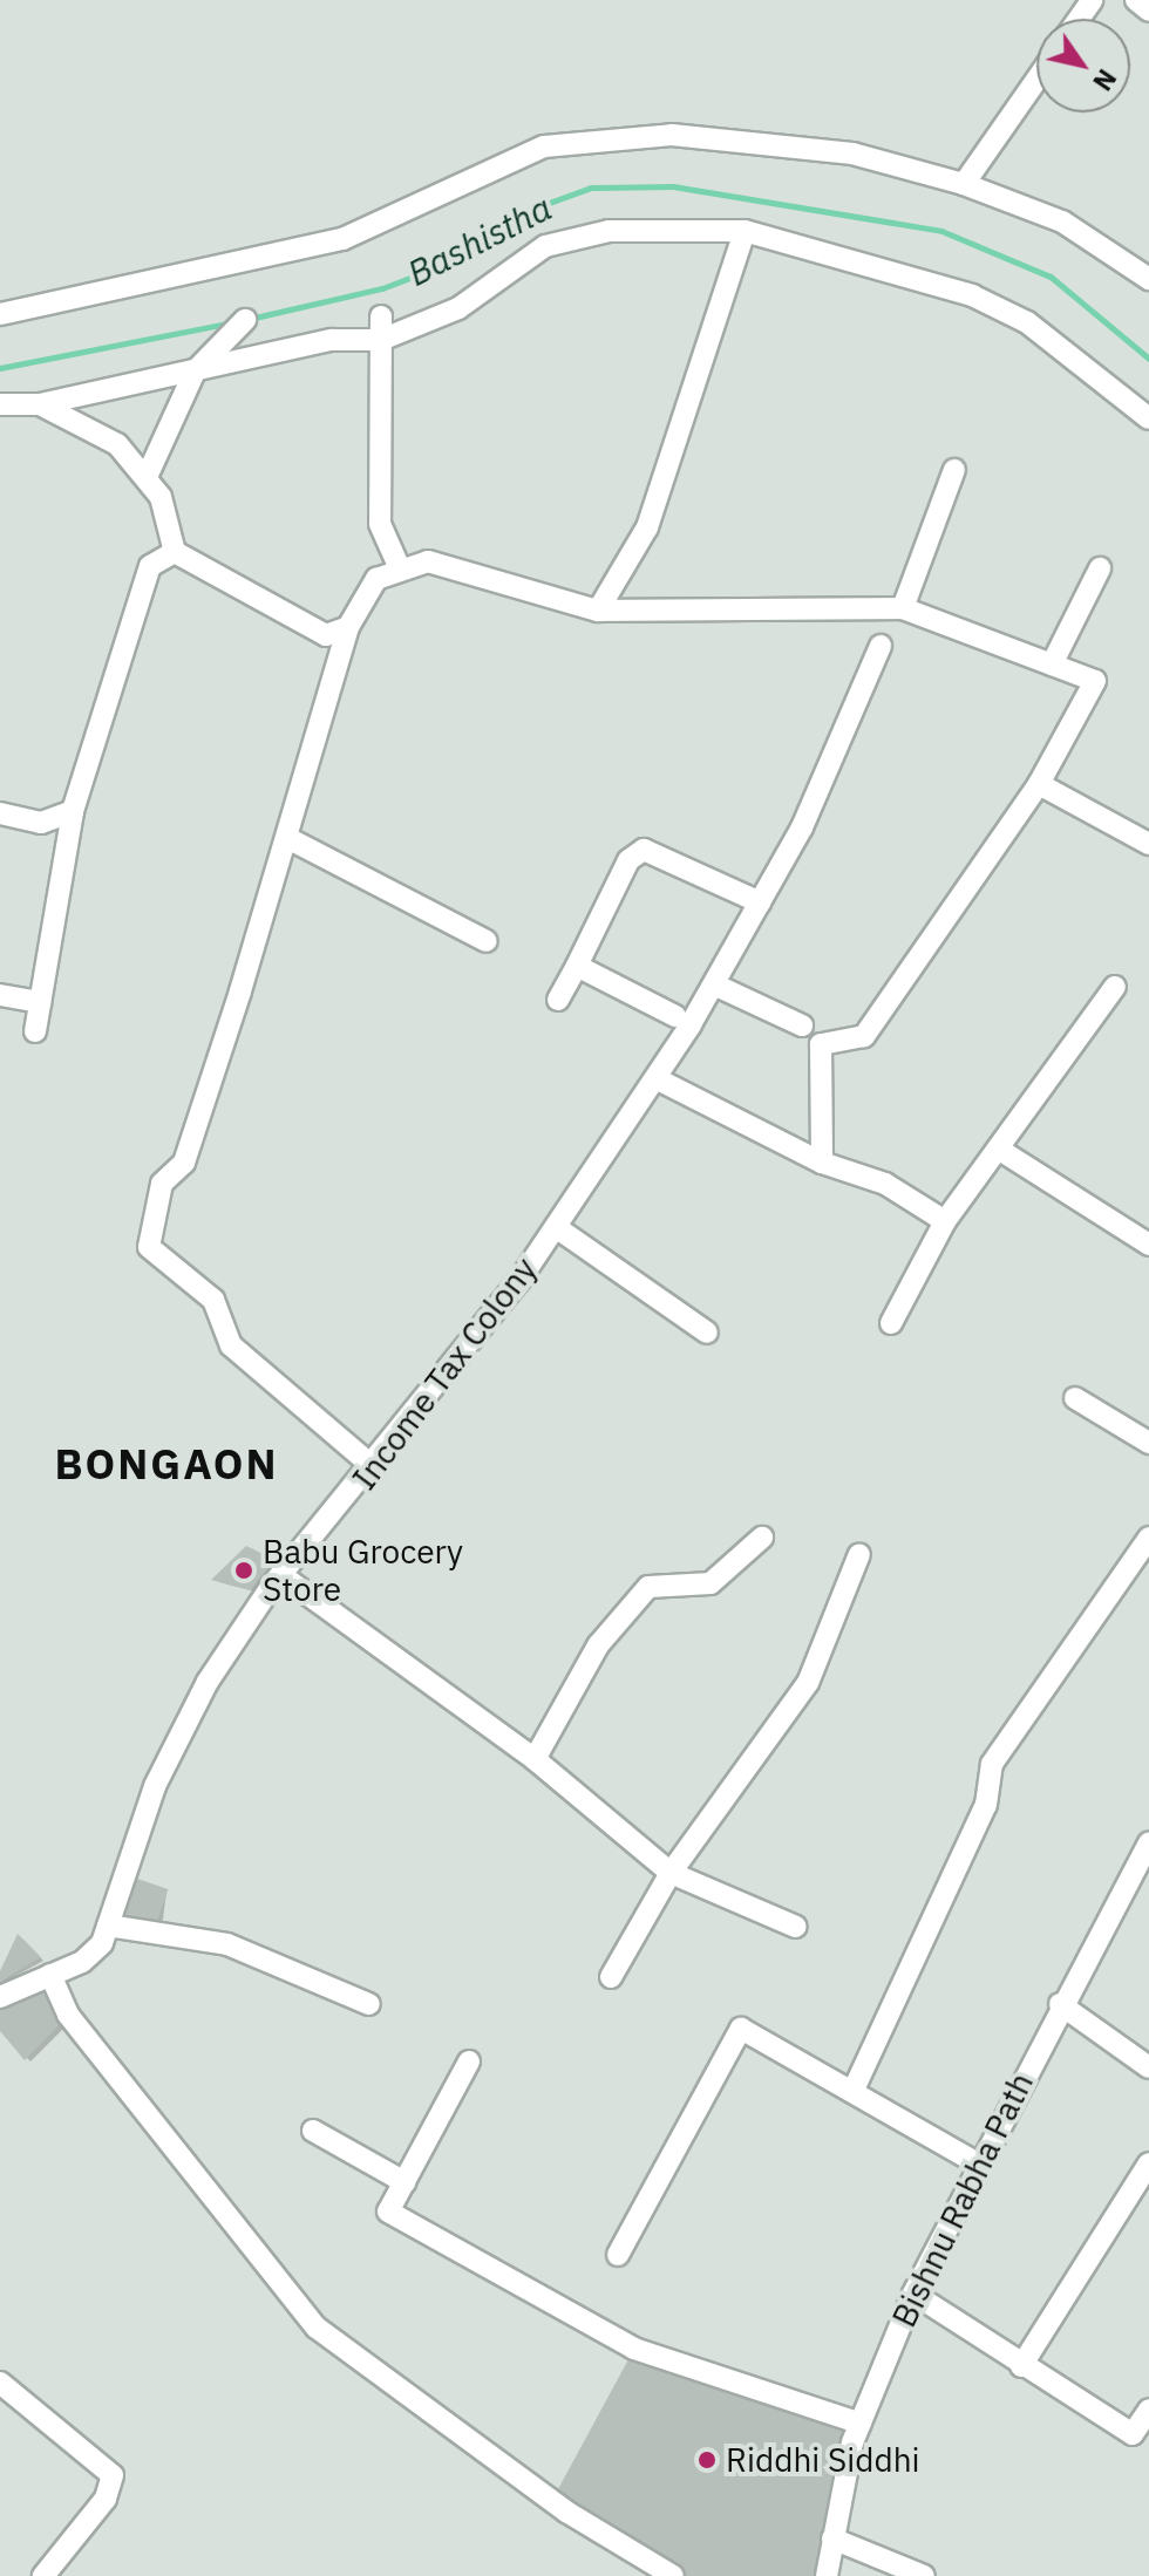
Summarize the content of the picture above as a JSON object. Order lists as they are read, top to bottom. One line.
{"streets":{"street":["Income Tax Colony","Bishnu Rabha Path"]},"districts":["BONGAON"],"water":["Bashistha"],"places":["Babu Grocery Store","Riddhi Siddhi"],"north":"bottom right"}
